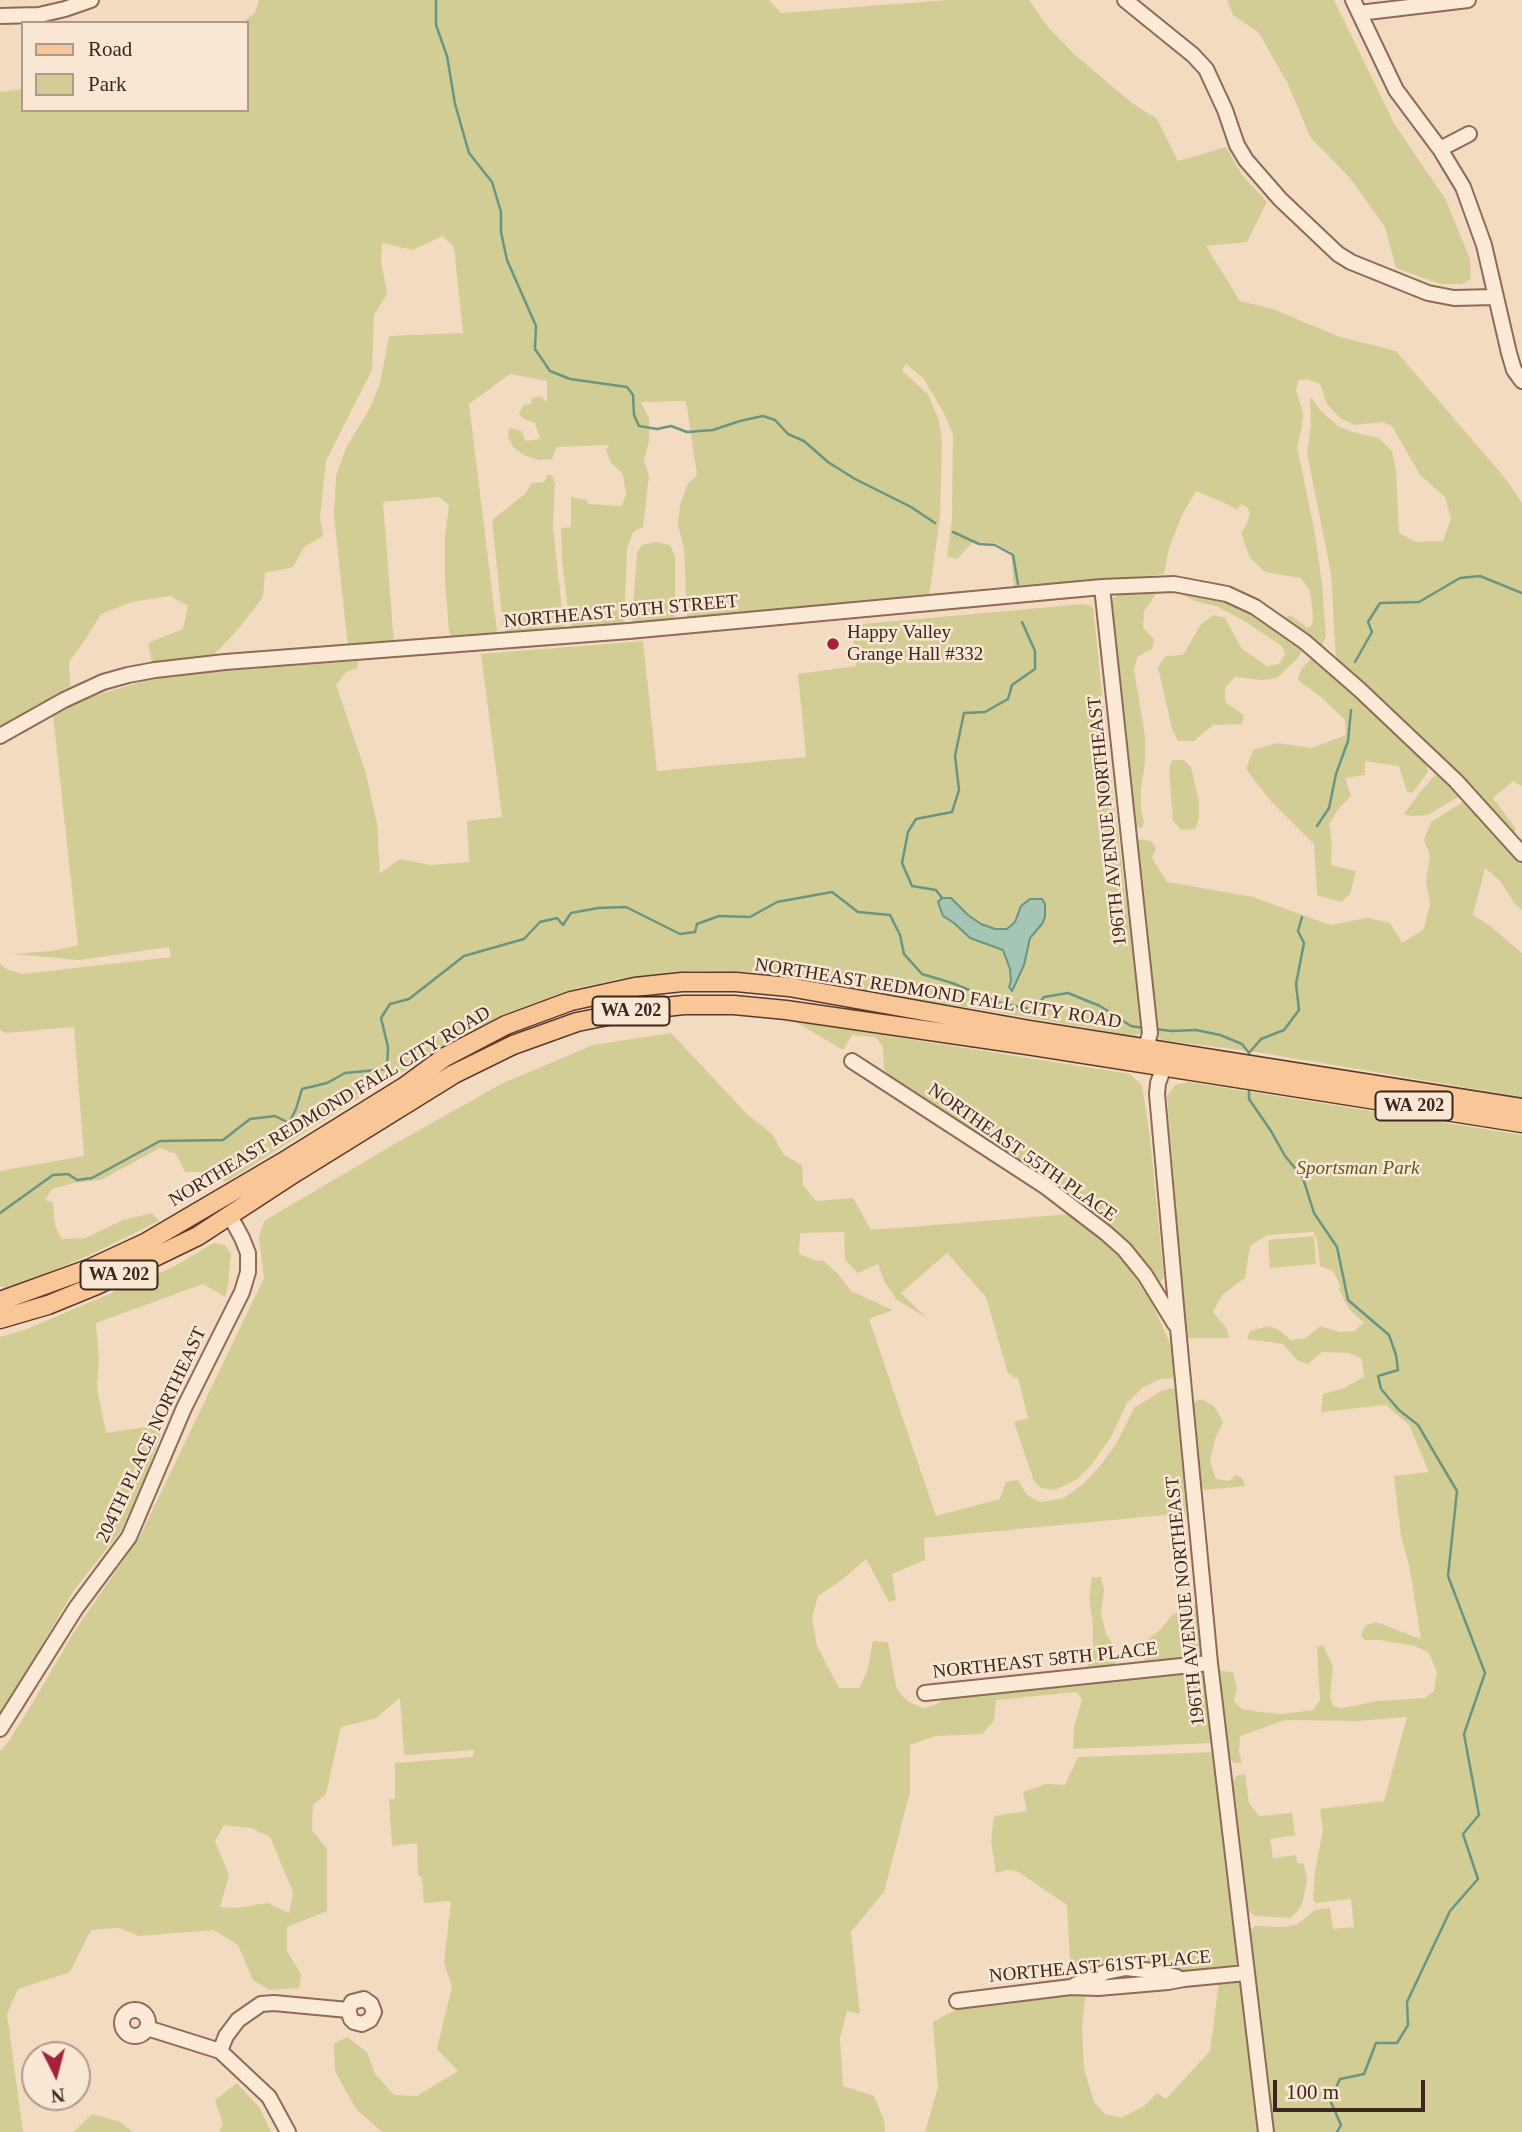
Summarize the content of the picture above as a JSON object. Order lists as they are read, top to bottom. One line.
{"streets":{"main road":["NORTHEAST REDMOND FALL CITY ROAD","WA 202"],"street":["NORTHEAST 50TH STREET","196TH AVENUE NORTHEAST","NORTHEAST 55TH PLACE","204TH PLACE NORTHEAST","NORTHEAST 58TH PLACE","NORTHEAST 61ST PLACE"]},"crossings":[["NORTHEAST 50TH STREET","196TH AVENUE NORTHEAST"],["196TH AVENUE NORTHEAST","NORTHEAST REDMOND FALL CITY ROAD"],["196TH AVENUE NORTHEAST","NORTHEAST 55TH PLACE"],["196TH AVENUE NORTHEAST","NORTHEAST 58TH PLACE"],["196TH AVENUE NORTHEAST","NORTHEAST 61ST PLACE"],["NORTHEAST REDMOND FALL CITY ROAD","204TH PLACE NORTHEAST"]],"parks":["Sportsman Park"],"places":["Happy Valley Grange Hall #332"],"legend":["Road","Park"],"scale_bar":"100 m","north":"bottom"}
